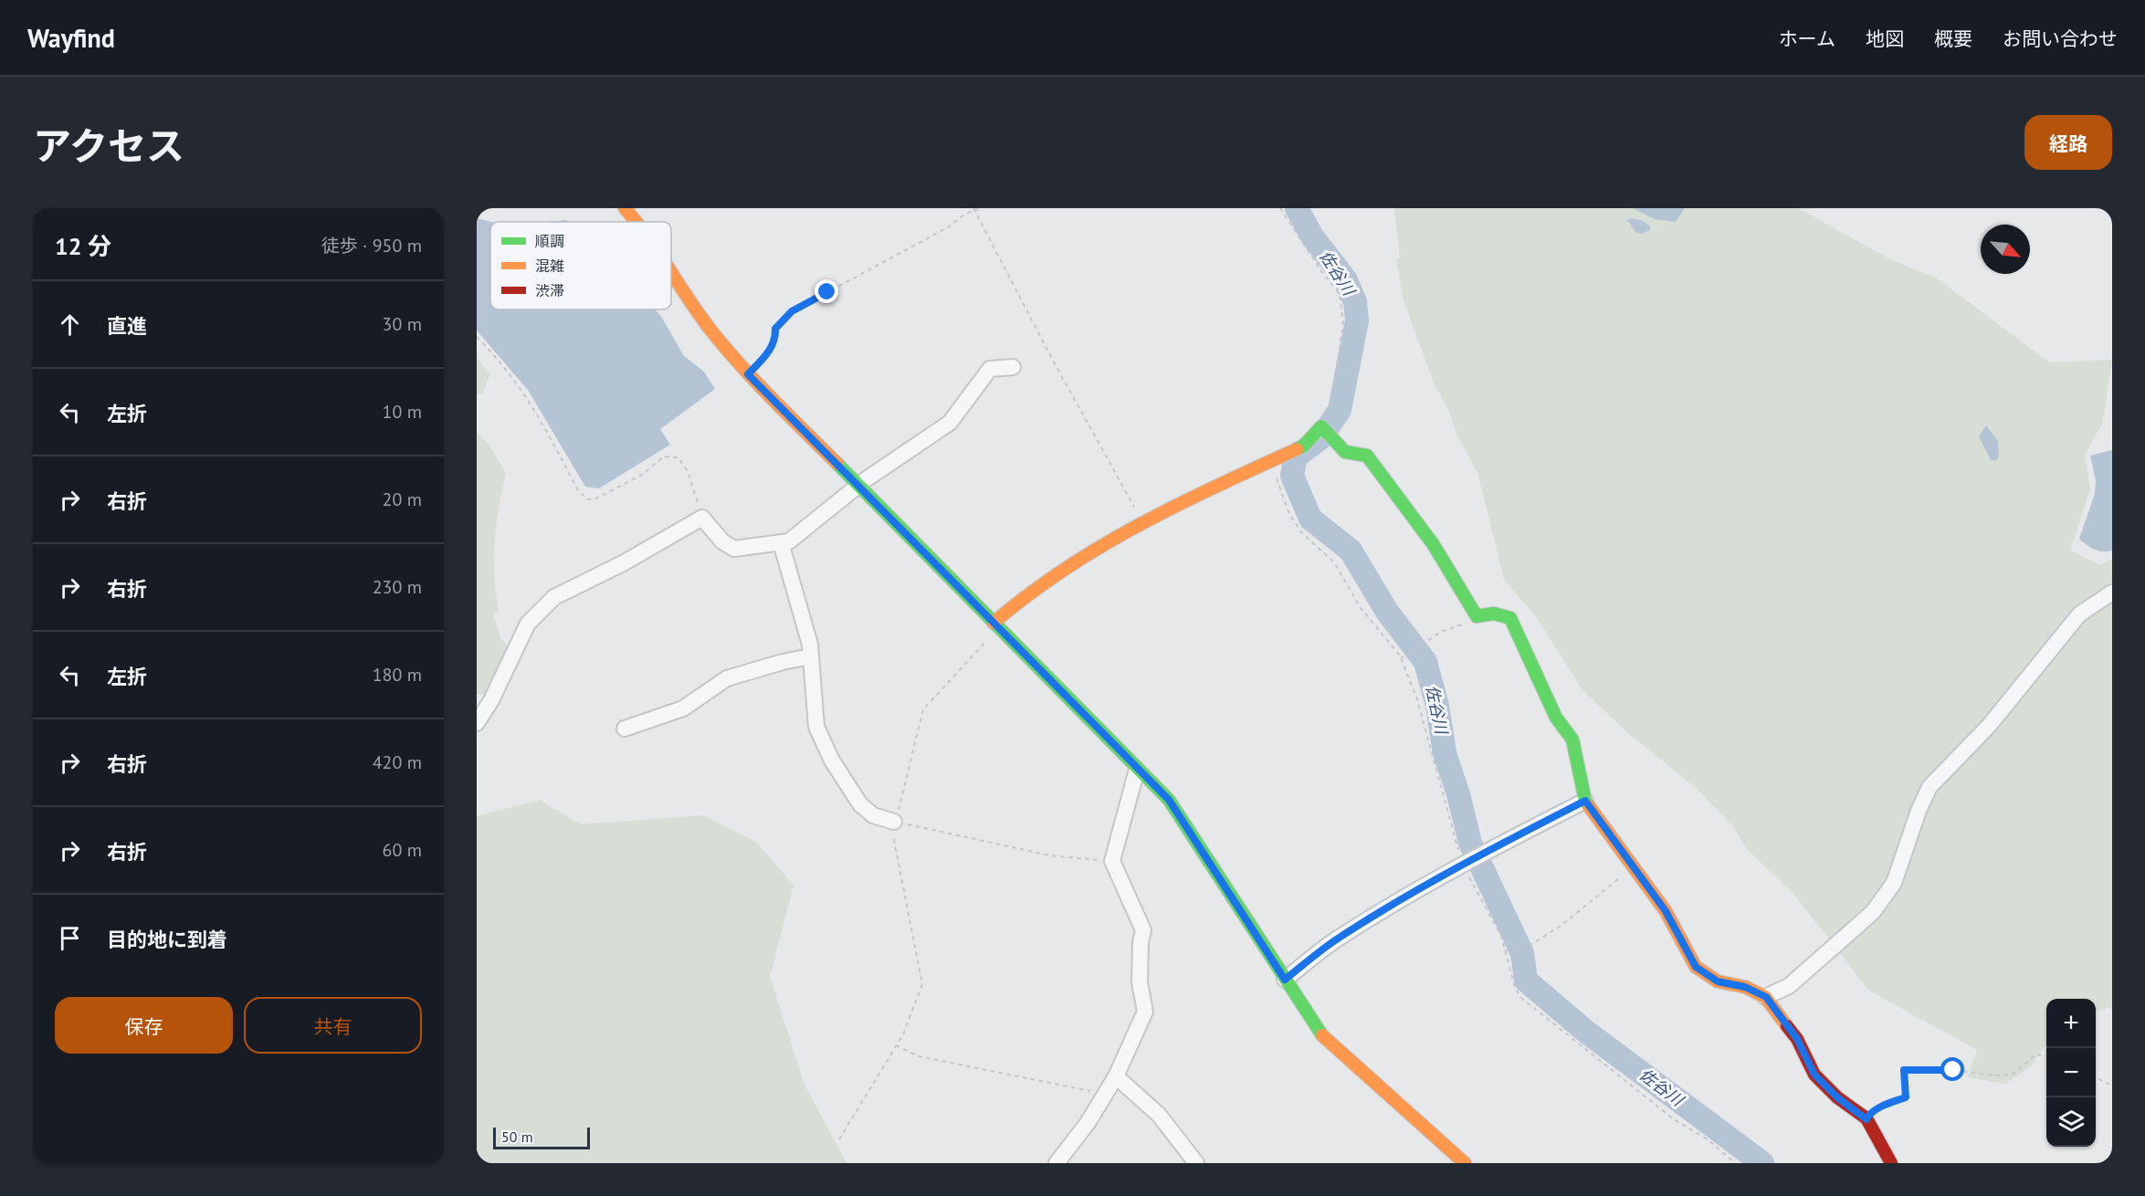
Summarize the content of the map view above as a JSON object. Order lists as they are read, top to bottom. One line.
{"water":["佐谷川"],"legend":["順調","混雑","渋滞"],"scale_bar":"50 m","north":"bottom right","page":{"header":"Wayfind","nav":["ホーム","地図","概要","お問い合わせ"],"title":"アクセス","buttons":["経路",["保存","共有"]],"heading":["12 分","徒歩 · 950 m"],"list":[["直進","30 m"],["左折","10 m"],["右折","20 m"],["右折","230 m"],["左折","180 m"],["右折","420 m"],["右折","60 m"],"目的地に到着"],"map_buttons":["+","−"],"scale":"50 m"}}
